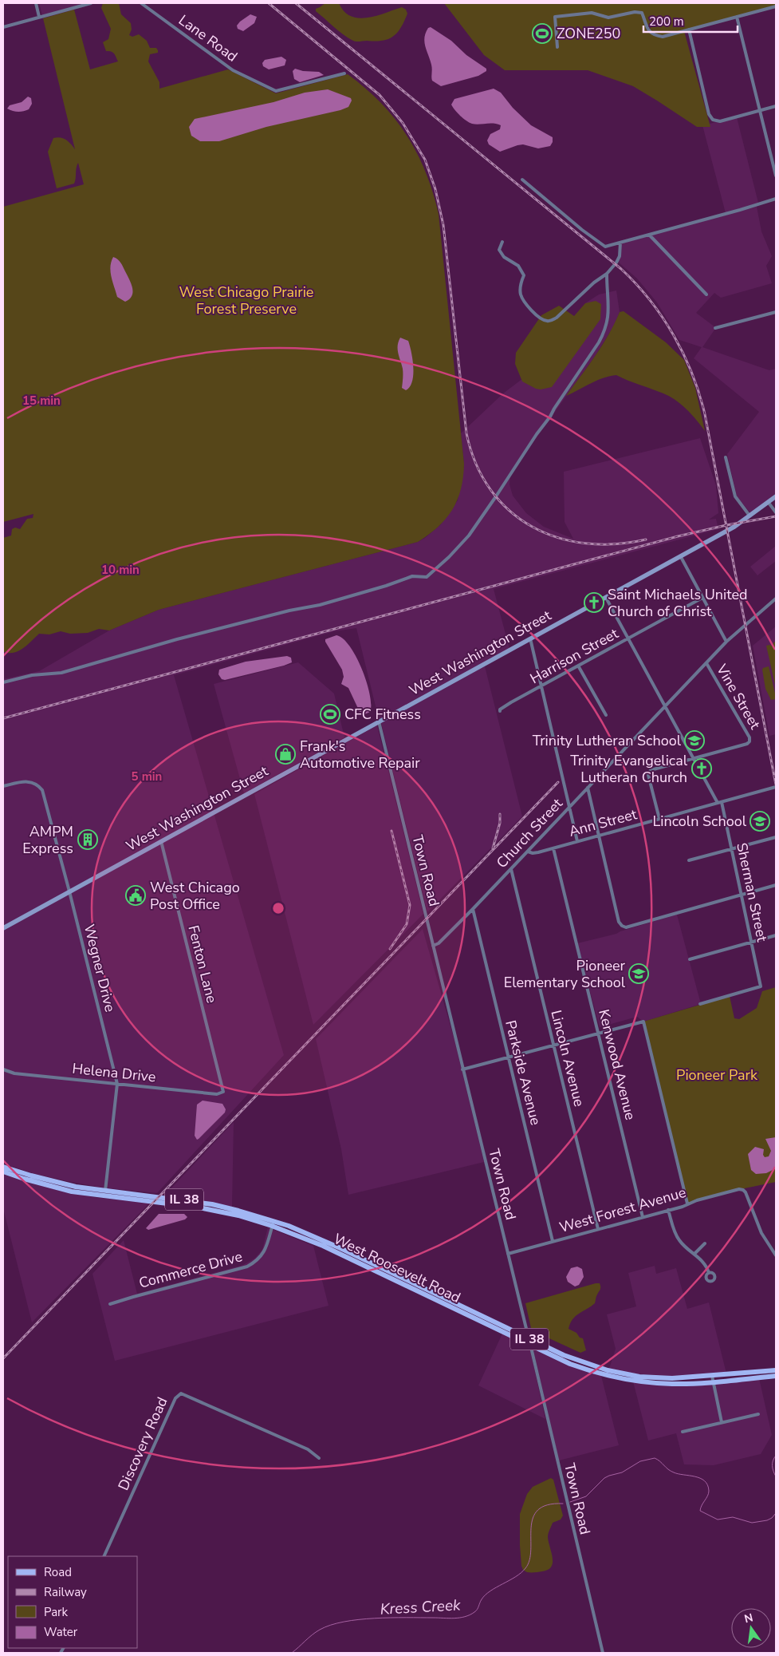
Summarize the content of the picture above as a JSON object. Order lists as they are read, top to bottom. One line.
{"streets":{"main road":["West Washington Street","IL 38","West Roosevelt Road"],"street":["Lane Road","Harrison Street","Vine Street","Ann Street","Church Street","Town Road","Sherman Street","Fenton Lane","Wegner Drive","Lincoln Avenue","Kenwood Avenue","Helena Drive","Parkside Avenue","West Forest Avenue","Commerce Drive","Discovery Road"]},"crossings":[["West Washington Street","Town Road"],["West Washington Street","Fenton Lane"],["West Washington Street","Wegner Drive"],["Vine Street","Church Street"],["Ann Street","Church Street"],["Ann Street","Sherman Street"],["Ann Street","Kenwood Avenue"],["Church Street","Town Road"],["Church Street","Lincoln Avenue"],["Church Street","Parkside Avenue"],["Town Road","West Forest Avenue"],["Town Road","West Roosevelt Road"],["Fenton Lane","Helena Drive"],["Wegner Drive","Helena Drive"],["Wegner Drive","West Roosevelt Road"],["Lincoln Avenue","West Forest Avenue"],["Kenwood Avenue","West Forest Avenue"],["Parkside Avenue","West Forest Avenue"],["West Roosevelt Road","Commerce Drive"]],"water":["Kress Creek"],"parks":["West Chicago Prairie Forest Preserve","Pioneer Park"],"places":{"sports":["ZONE250","CFC Fitness"],"church":["Saint Michaels United Church of Christ","Trinity Evangelical Lutheran Church"],"school or university":["Trinity Lutheran School","Lincoln School","Pioneer Elementary School"],"shop":["Frank's Automotive Repair"],"building":["AMPM Express"],"public building":["West Chicago Post Office"]},"legend":["Road","Railway","Park","Water"],"scale_bar":"200 m","north":"top","rings":["15 min","10 min","5 min"]}
